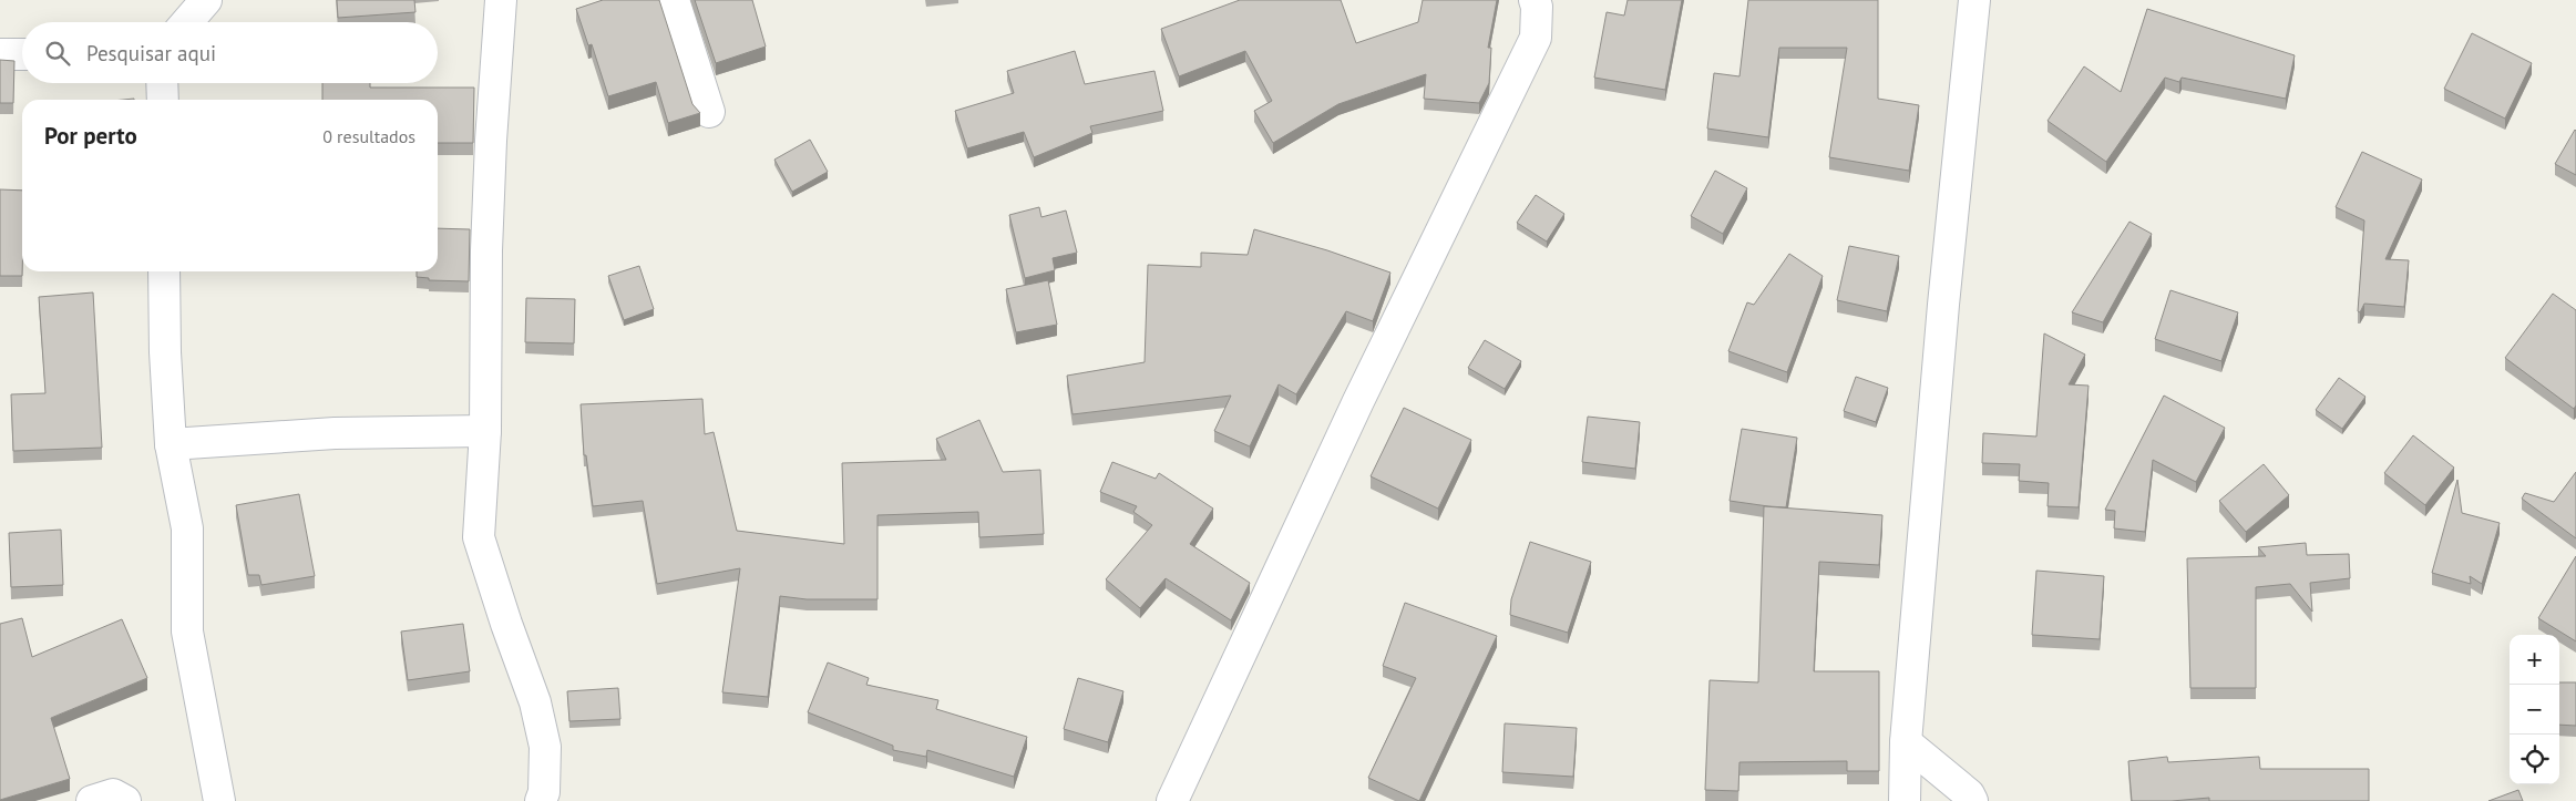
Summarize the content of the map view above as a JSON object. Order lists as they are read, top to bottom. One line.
{"page":{"search":"Pesquisar aqui","heading":["Por perto","0 resultados"],"map_buttons":["+","−"]}}
